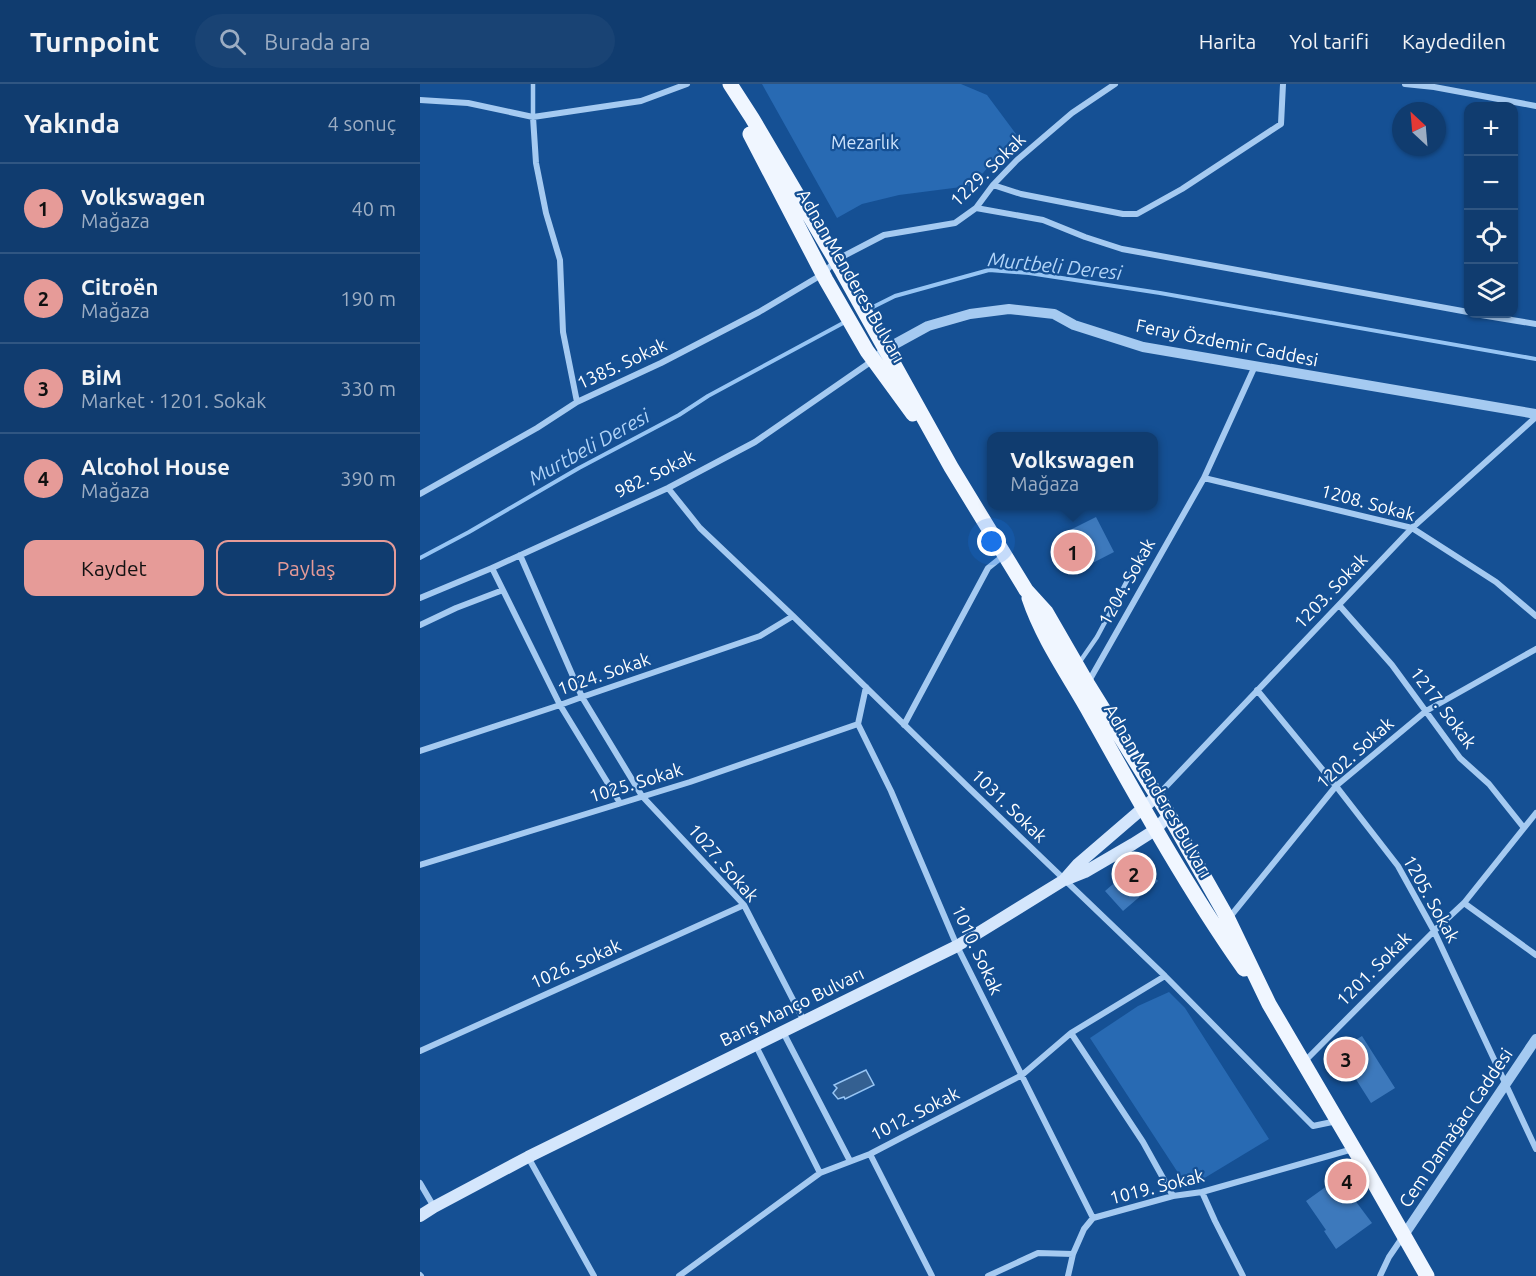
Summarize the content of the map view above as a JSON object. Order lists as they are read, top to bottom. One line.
{"streets":{"main road":["Adnan Menderes Bulvarı","Barış Manço Bulvarı"],"street":["1229. Sokak","Feray Özdemir Caddesi","1385. Sokak","982. Sokak","1208. Sokak","1204. Sokak","1203. Sokak","1024. Sokak","1217. Sokak","1202. Sokak","1025. Sokak","1031. Sokak","1027. Sokak","1205. Sokak","1010. Sokak","1026. Sokak","1201. Sokak","1012. Sokak","Cem Damağacı Caddesi","1019. Sokak"]},"crossings":[["1229. Sokak","Adnan Menderes Bulvarı"],["1229. Sokak","1385. Sokak"],["Adnan Menderes Bulvarı","Feray Özdemir Caddesi"],["Adnan Menderes Bulvarı","1385. Sokak"],["Adnan Menderes Bulvarı","982. Sokak"],["Adnan Menderes Bulvarı","1204. Sokak"],["Adnan Menderes Bulvarı","1203. Sokak"],["Adnan Menderes Bulvarı","1202. Sokak"],["Adnan Menderes Bulvarı","1031. Sokak"],["Adnan Menderes Bulvarı","1201. Sokak"],["Adnan Menderes Bulvarı","Barış Manço Bulvarı"],["Adnan Menderes Bulvarı","Cem Damağacı Caddesi"],["Adnan Menderes Bulvarı","1019. Sokak"],["Feray Özdemir Caddesi","982. Sokak"],["Feray Özdemir Caddesi","1204. Sokak"],["Feray Özdemir Caddesi","1203. Sokak"],["982. Sokak","1031. Sokak"],["982. Sokak","1027. Sokak"],["1208. Sokak","1204. Sokak"],["1208. Sokak","1203. Sokak"],["1203. Sokak","1217. Sokak"],["1203. Sokak","1205. Sokak"],["1203. Sokak","Barış Manço Bulvarı"],["1024. Sokak","1031. Sokak"],["1024. Sokak","1027. Sokak"],["1217. Sokak","1202. Sokak"],["1217. Sokak","1201. Sokak"],["1202. Sokak","1205. Sokak"],["1025. Sokak","1027. Sokak"],["1025. Sokak","1010. Sokak"],["1031. Sokak","Barış Manço Bulvarı"],["1031. Sokak","1012. Sokak"],["1027. Sokak","1026. Sokak"],["1027. Sokak","Barış Manço Bulvarı"],["1205. Sokak","1201. Sokak"],["1205. Sokak","Cem Damağacı Caddesi"],["1010. Sokak","Barış Manço Bulvarı"],["1010. Sokak","1012. Sokak"],["1010. Sokak","1019. Sokak"]],"water":["Murtbeli Deresi"],"parks":["Mezarlık"],"north":"top left","page":{"header":"Turnpoint","search":"Burada ara","nav":["Harita","Yol tarifi","Kaydedilen"],"heading":["Yakında","4 sonuç"],"map_buttons":["+","−"],"list":[{"mark":"1","name":"Volkswagen","note":"Mağaza","value":"40 m"},{"mark":"2","name":"Citroën","note":"Mağaza","value":"190 m"},{"mark":"3","name":"BİM","note":"Market · 1201. Sokak","value":"330 m"},{"mark":"4","name":"Alcohol House","note":"Mağaza","value":"390 m"}],"popup":["Volkswagen","Mağaza"],"buttons":["Kaydet","Paylaş"],"pins":["1","2","3","4"]}}
